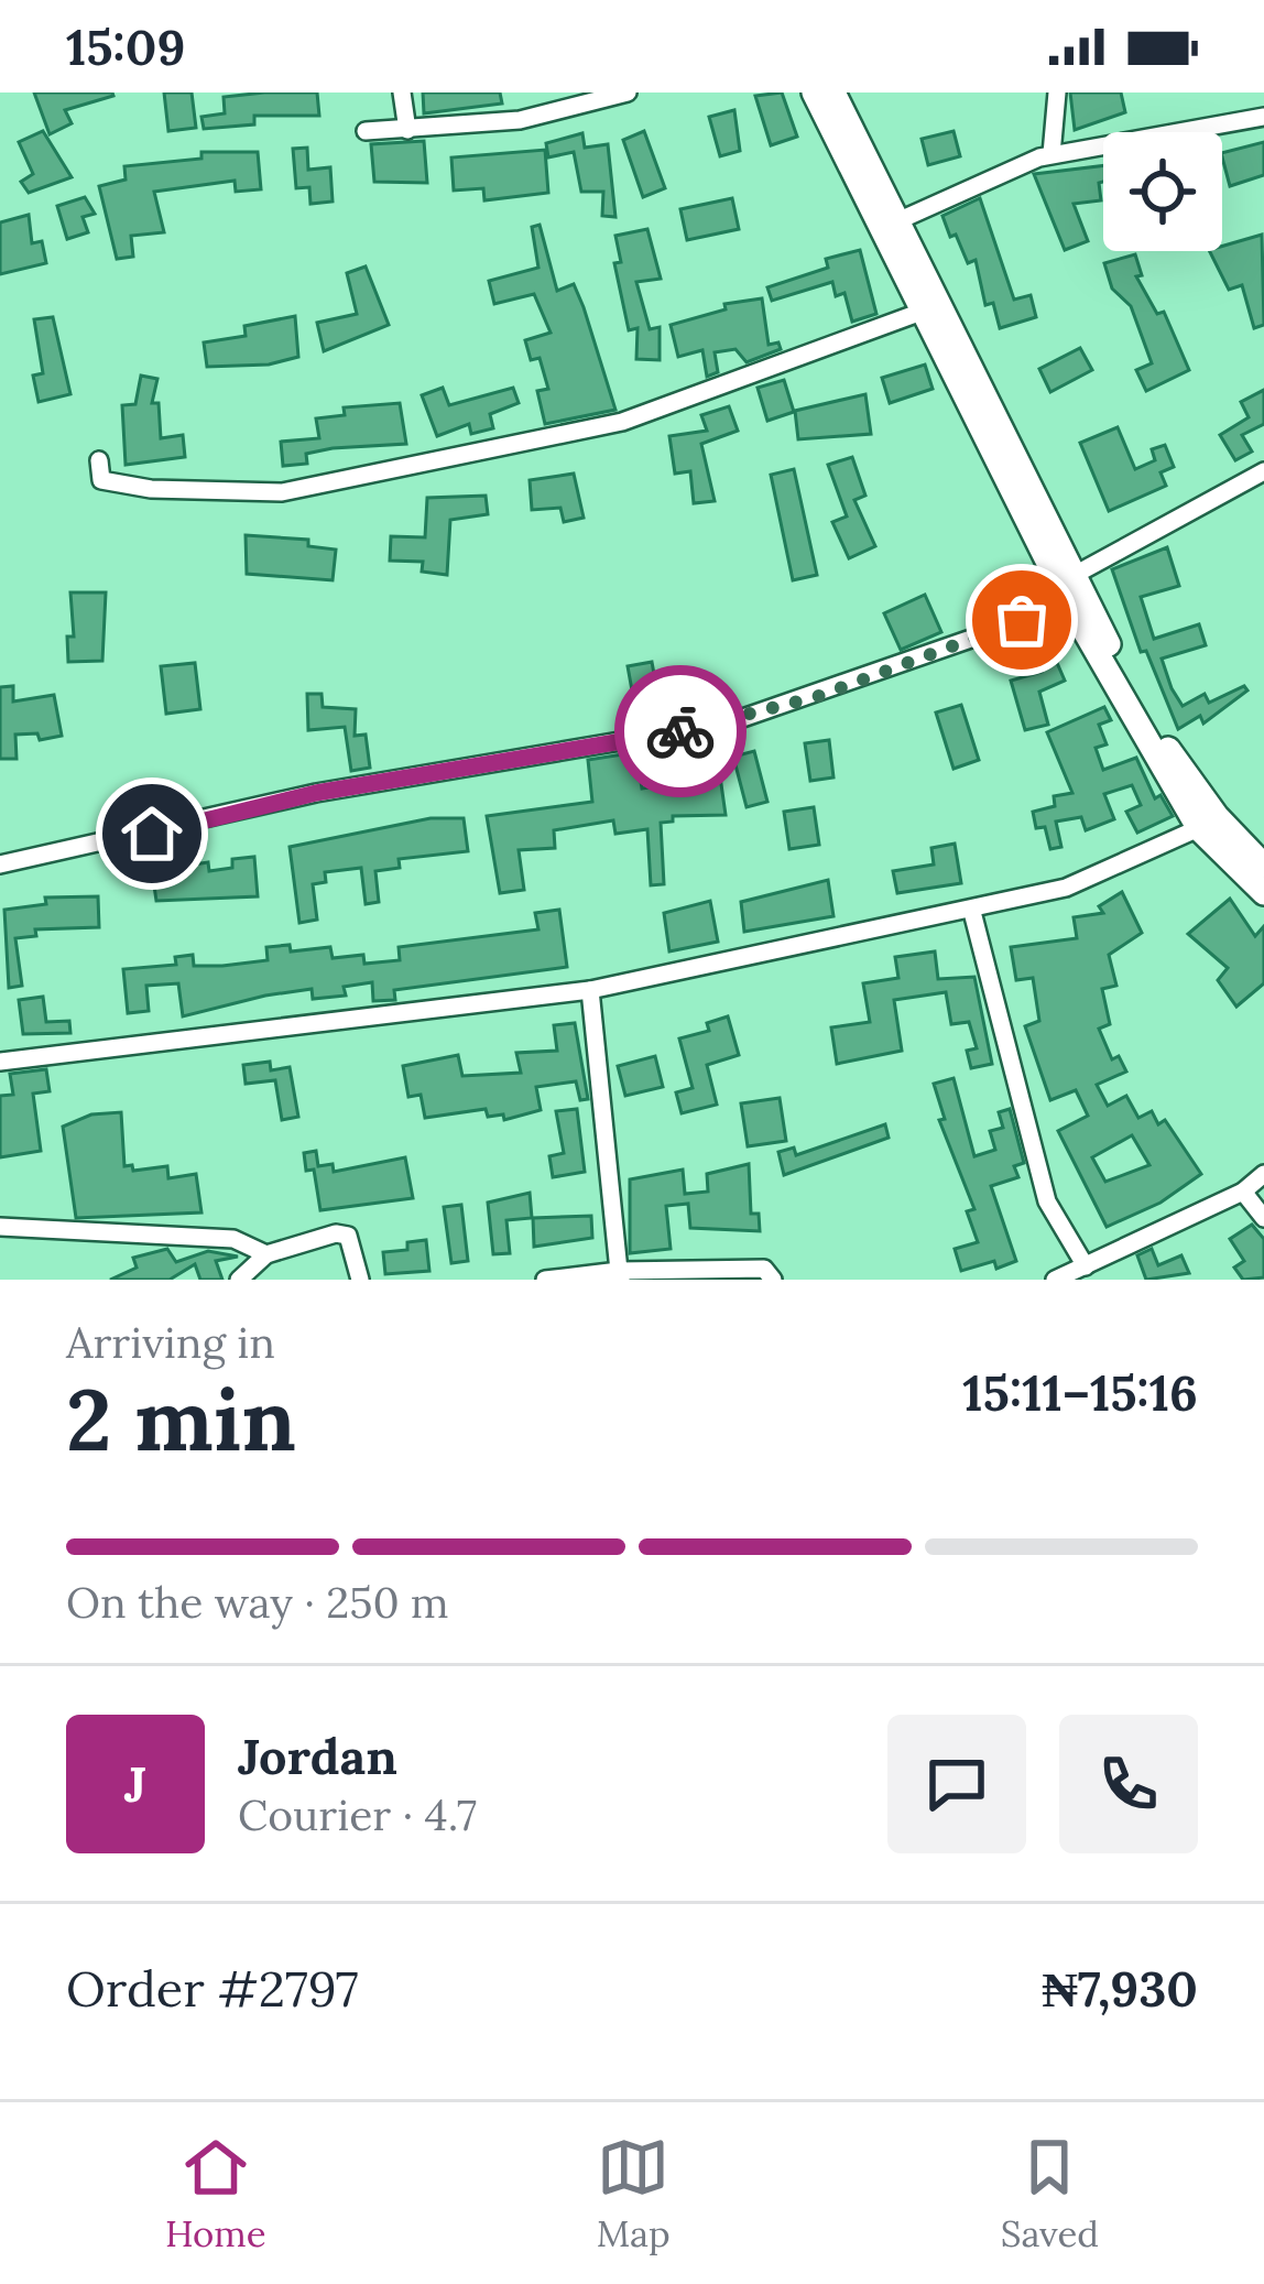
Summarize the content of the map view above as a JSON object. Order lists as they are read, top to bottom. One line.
{"page":{"status":"15:09","heading":["2 min","Arriving in","15:11–15:16"],"panel":["Jordan","Courier · 4.7","Order #2797","₦7,930"],"bar":"On the way · 250 m","round":"J","tabs":["Home","Map","Saved"]}}
